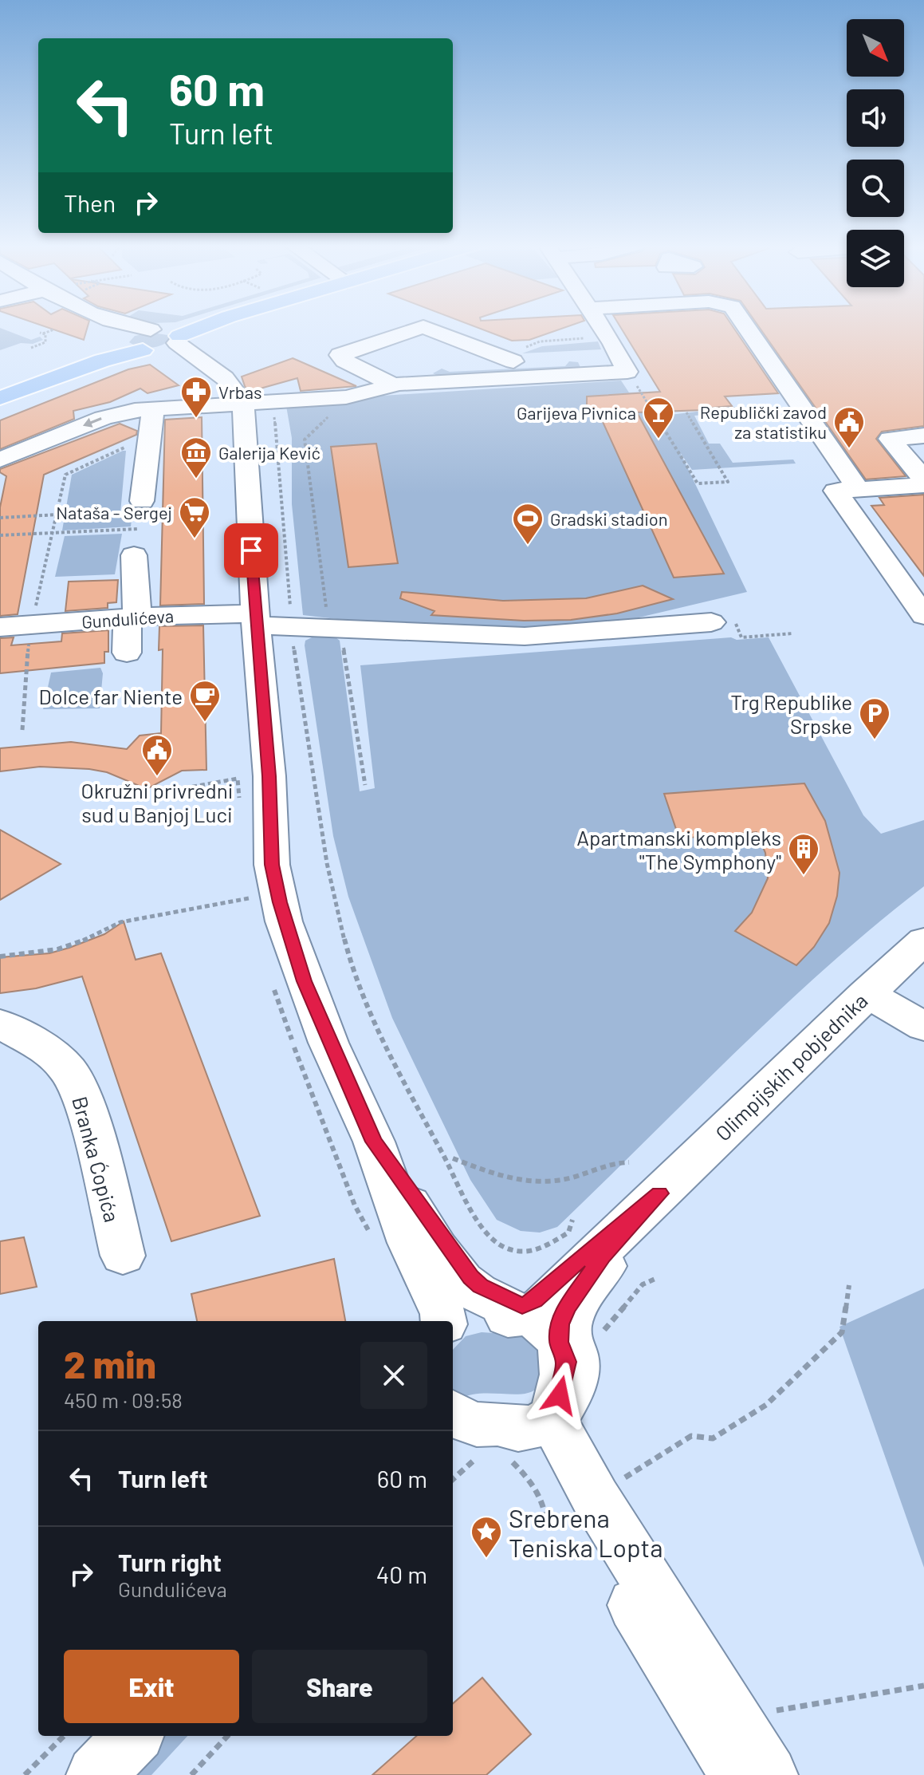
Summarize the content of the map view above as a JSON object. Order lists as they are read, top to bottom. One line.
{"streets":{"street":["Gundulićeva","Olimpijskih pobjednika","Branka Ćopića"]},"places":{"pharmacy":["Vrbas"],"bar":["Garijeva Pivnica"],"public building":["Republički zavod za statistiku","Okružni privredni sud u Banjoj Luci"],"museum":["Galerija Kević"],"supermarket":["Nataša - Sergej"],"sports":["Gradski stadion"],"cafe":["Dolce far Niente"],"parking":["Trg Republike Srpske"],"building":["Apartmanski kompleks \"The Symphony\""],"place":["Srebrena Teniska Lopta"]},"north":"bottom right","page":{"turn":["60 m","Turn left"],"then":"Then","heading":["2 min","450 m · 09:58"],"list":[{"name":"Turn left","value":"60 m"},{"name":"Turn right","note":"Gundulićeva","value":"40 m"}],"buttons":["Exit","Share"]}}
